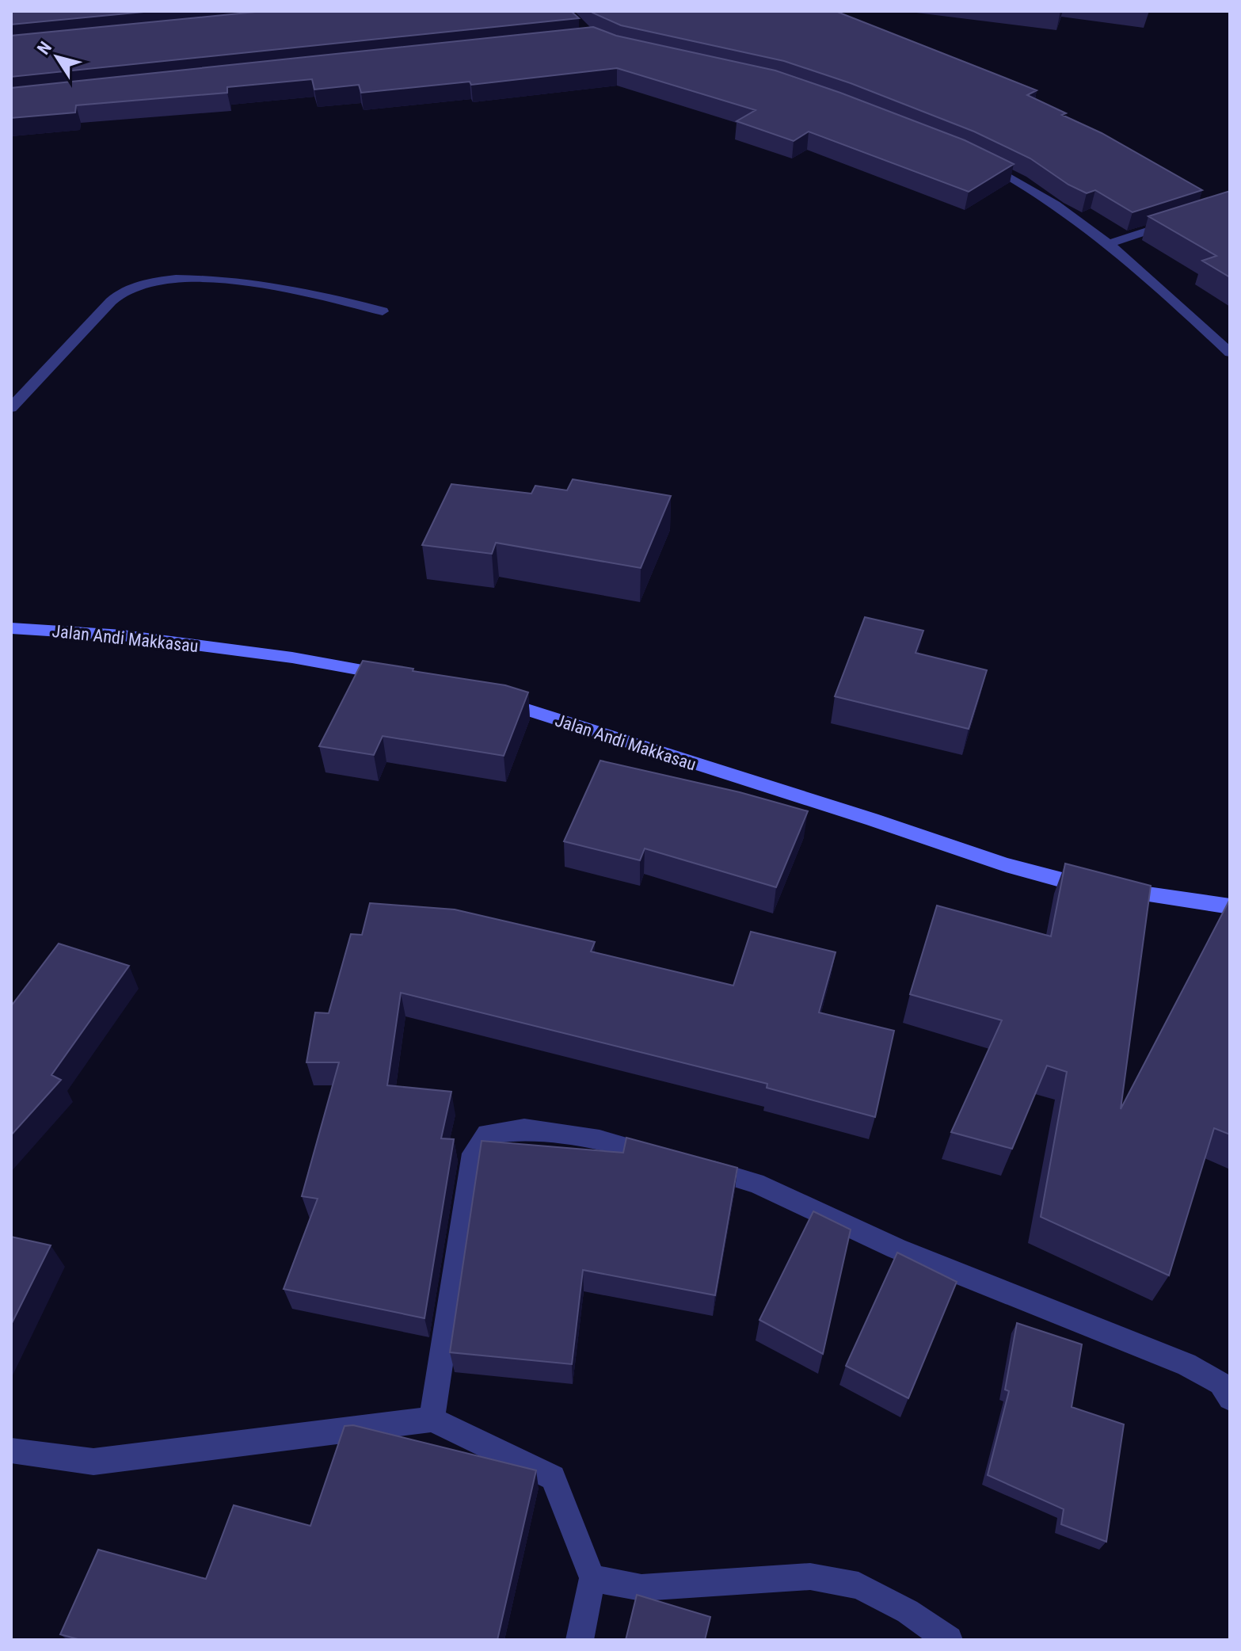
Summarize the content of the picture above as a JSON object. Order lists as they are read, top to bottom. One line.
{"streets":{"street":["Jalan Andi Makkasau"]},"north":"top left"}
